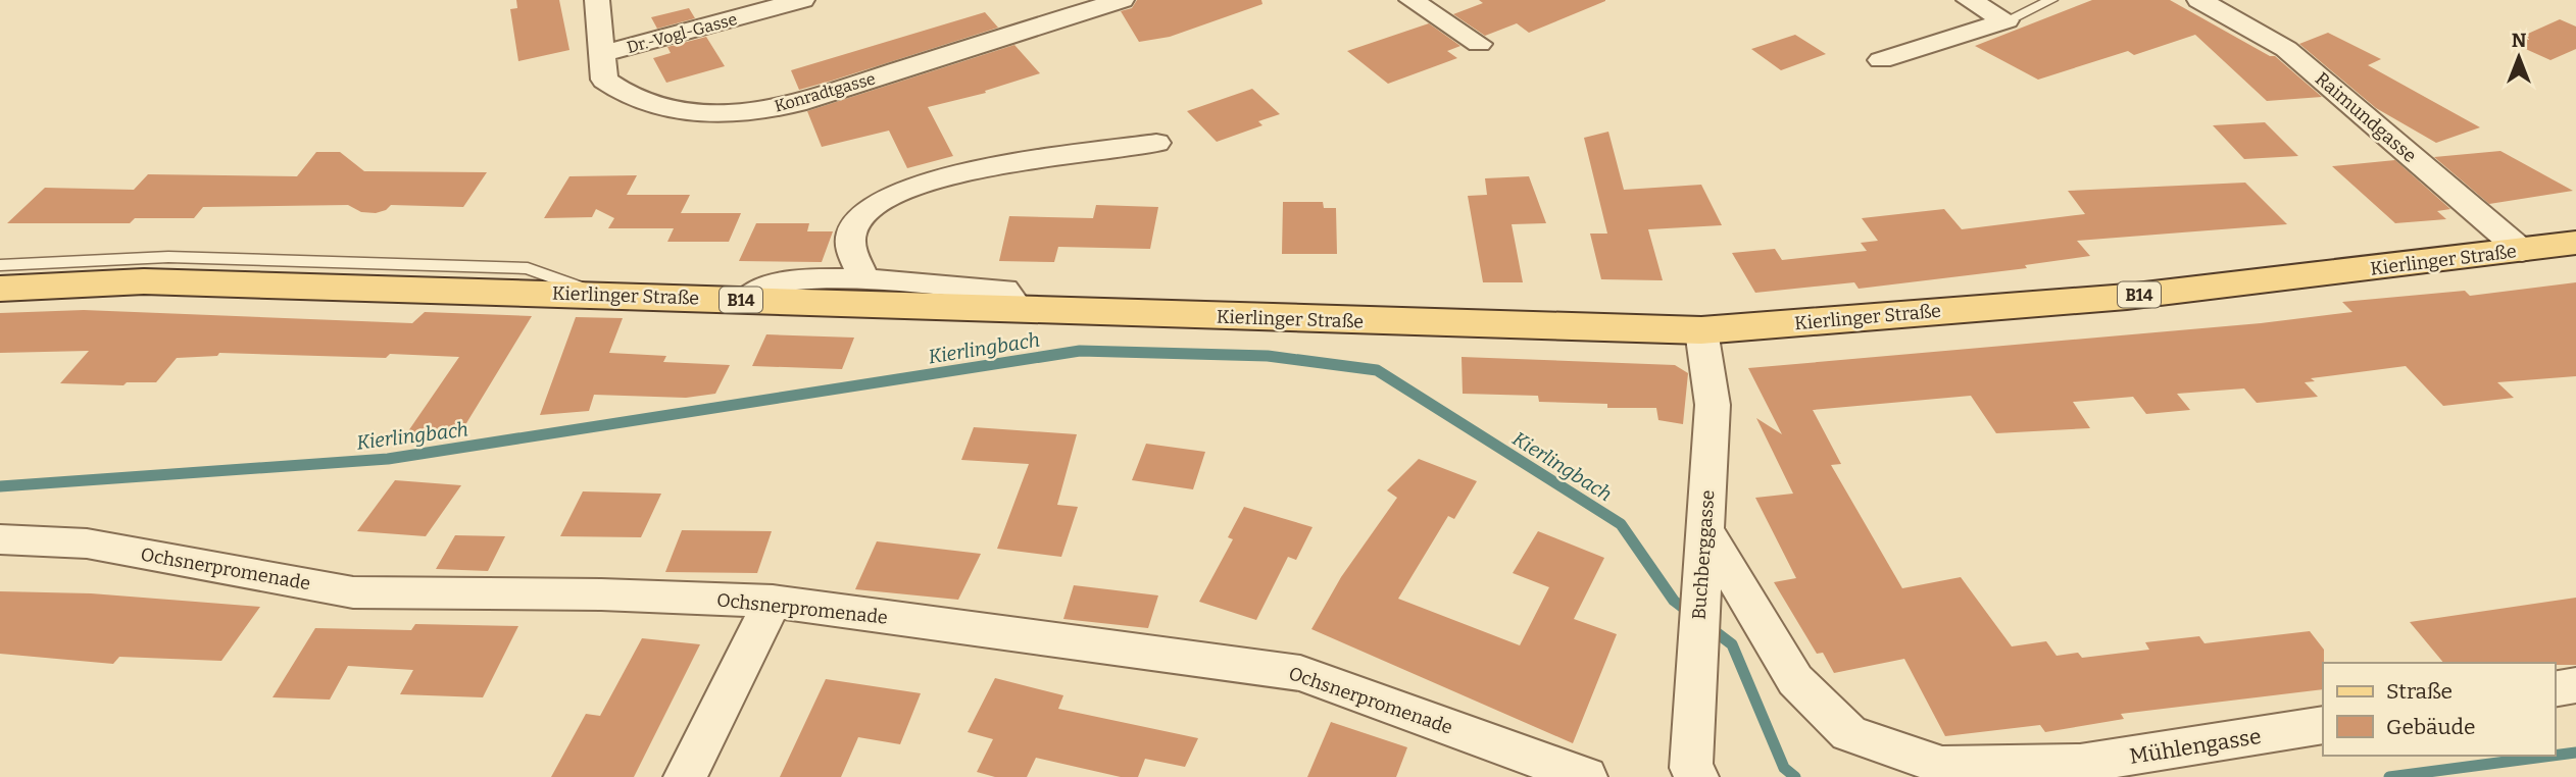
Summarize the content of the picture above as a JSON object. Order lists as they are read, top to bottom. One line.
{"streets":{"main road":["Kierlinger Straße","B14"],"street":["Dr.-Vogl-Gasse","Konradtgasse","Raimundgasse","Buchberggasse","Ochsnerpromenade","Mühlengasse"]},"crossings":[["Dr.-Vogl-Gasse","Konradtgasse"],["Raimundgasse","Kierlinger Straße"],["Kierlinger Straße","Buchberggasse"],["Buchberggasse","Mühlengasse"]],"water":["Kierlingbach"],"legend":["Straße","Gebäude"],"north":"top"}
